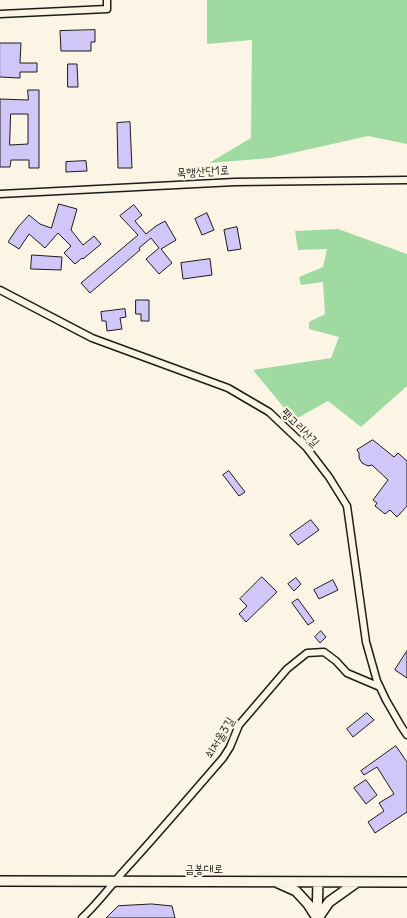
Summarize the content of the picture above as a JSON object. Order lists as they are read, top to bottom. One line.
{"streets":{"street":["목행산단1로","팽고리산길","쇠저울3길","금봉대로"]},"crossings":[["팽고리산길","쇠저울3길"],["쇠저울3길","금봉대로"]]}
